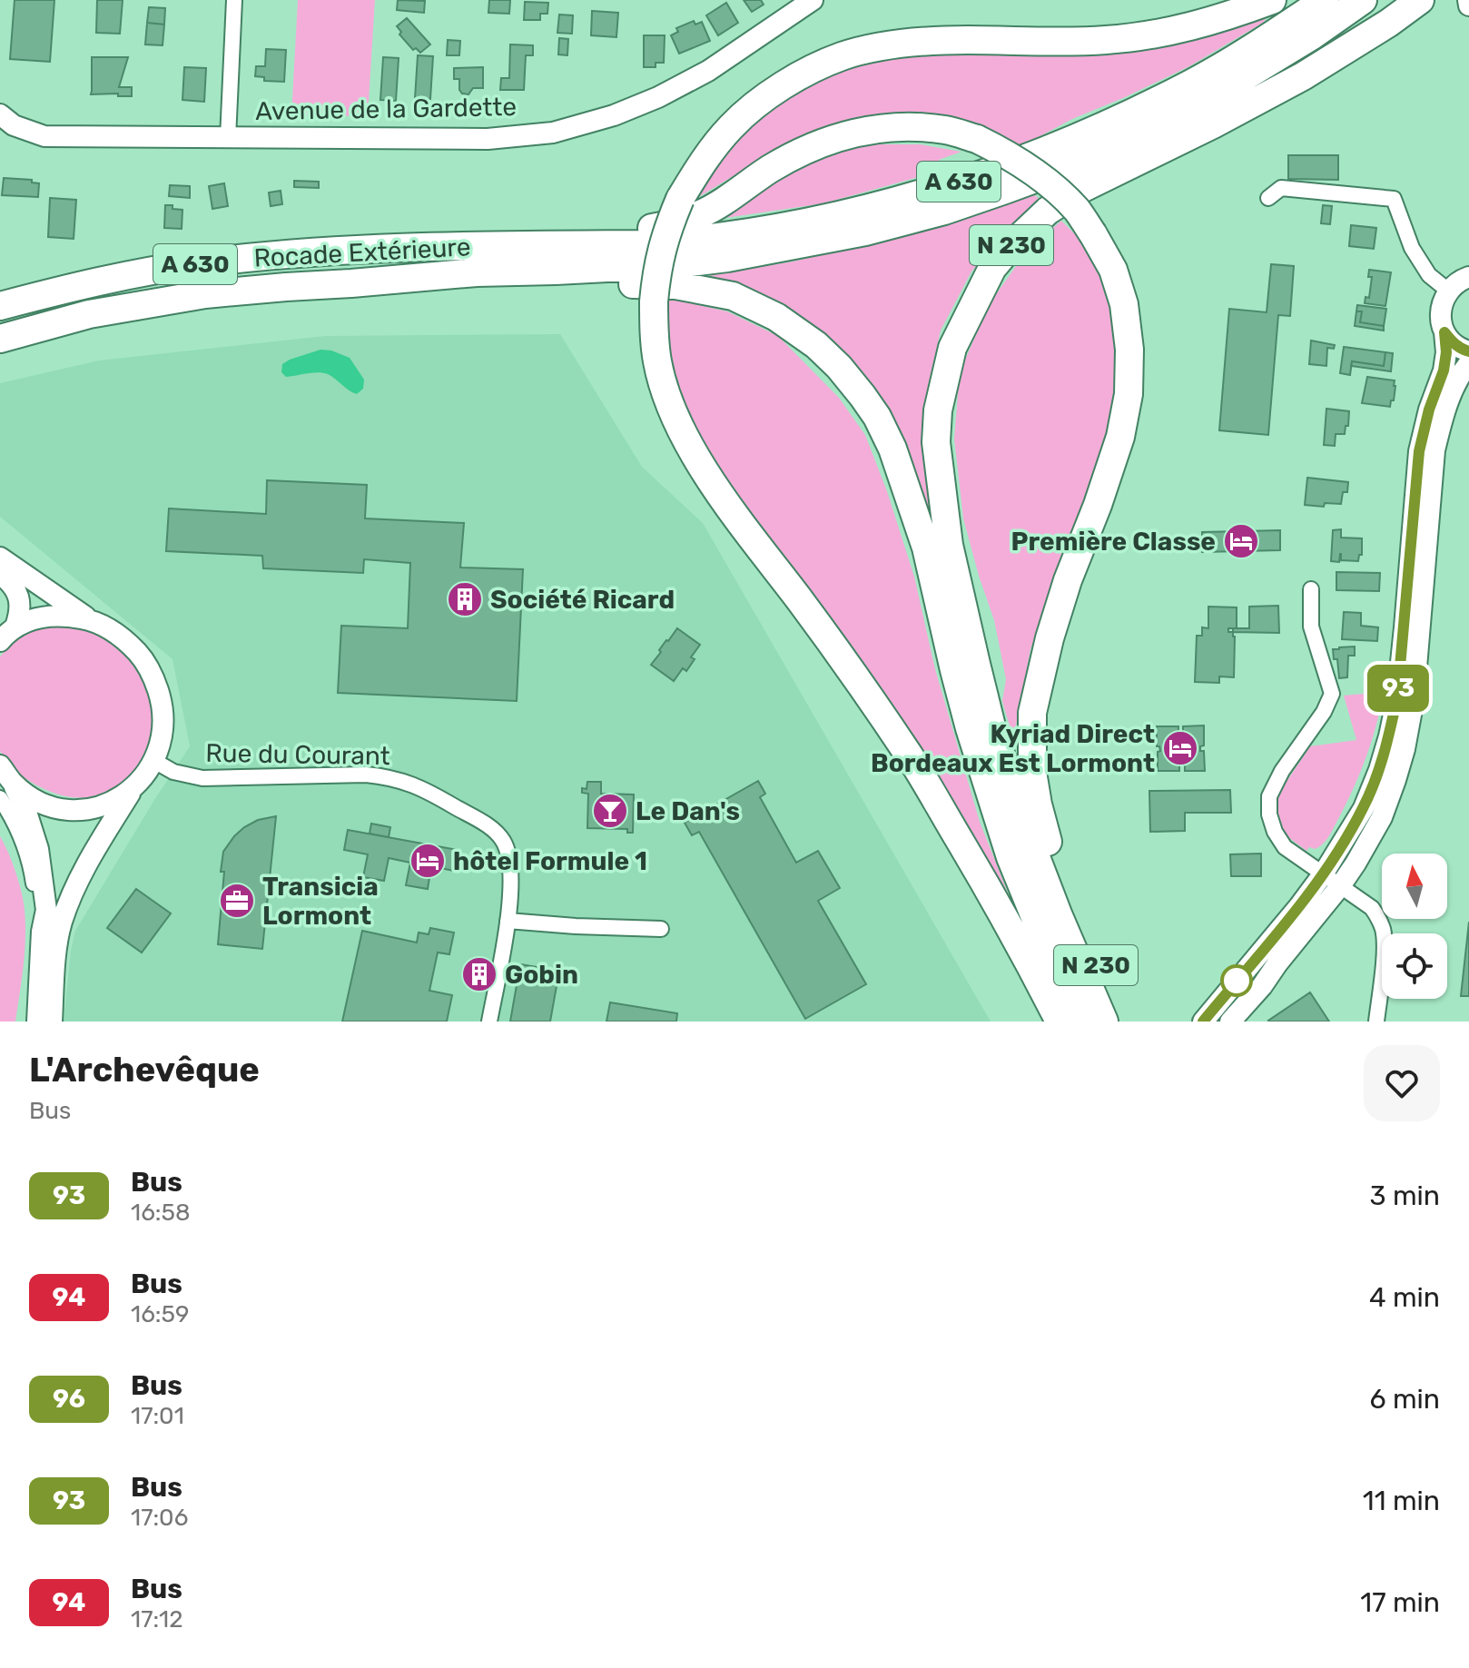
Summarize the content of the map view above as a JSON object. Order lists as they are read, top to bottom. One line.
{"streets":{"highway":["A 630","N 230","Rocade Extérieure"],"main road":["Avenue de la Gardette"],"street":["Rue du Courant"]},"crossings":[["A 630","N 230"],["A 630","Rocade Extérieure"],["N 230","Rocade Extérieure"]],"places":{"hotel":["Première Classe","Kyriad Direct Bordeaux Est Lormont","hôtel Formule 1"],"building":["Société Ricard","Gobin"],"bar":["Le Dan's"],"office":["Transicia Lormont"]},"lines":["bus line 93"],"north":"top","page":{"on_map":"93","heading":["L'Archevêque","Bus"],"list":[{"mark":"93","name":"Bus","note":"16:58","value":"3 min"},{"mark":"94","name":"Bus","note":"16:59","value":"4 min"},{"mark":"96","name":"Bus","note":"17:01","value":"6 min"},{"mark":"93","name":"Bus","note":"17:06","value":"11 min"},{"mark":"94","name":"Bus","note":"17:12","value":"17 min"}]}}
